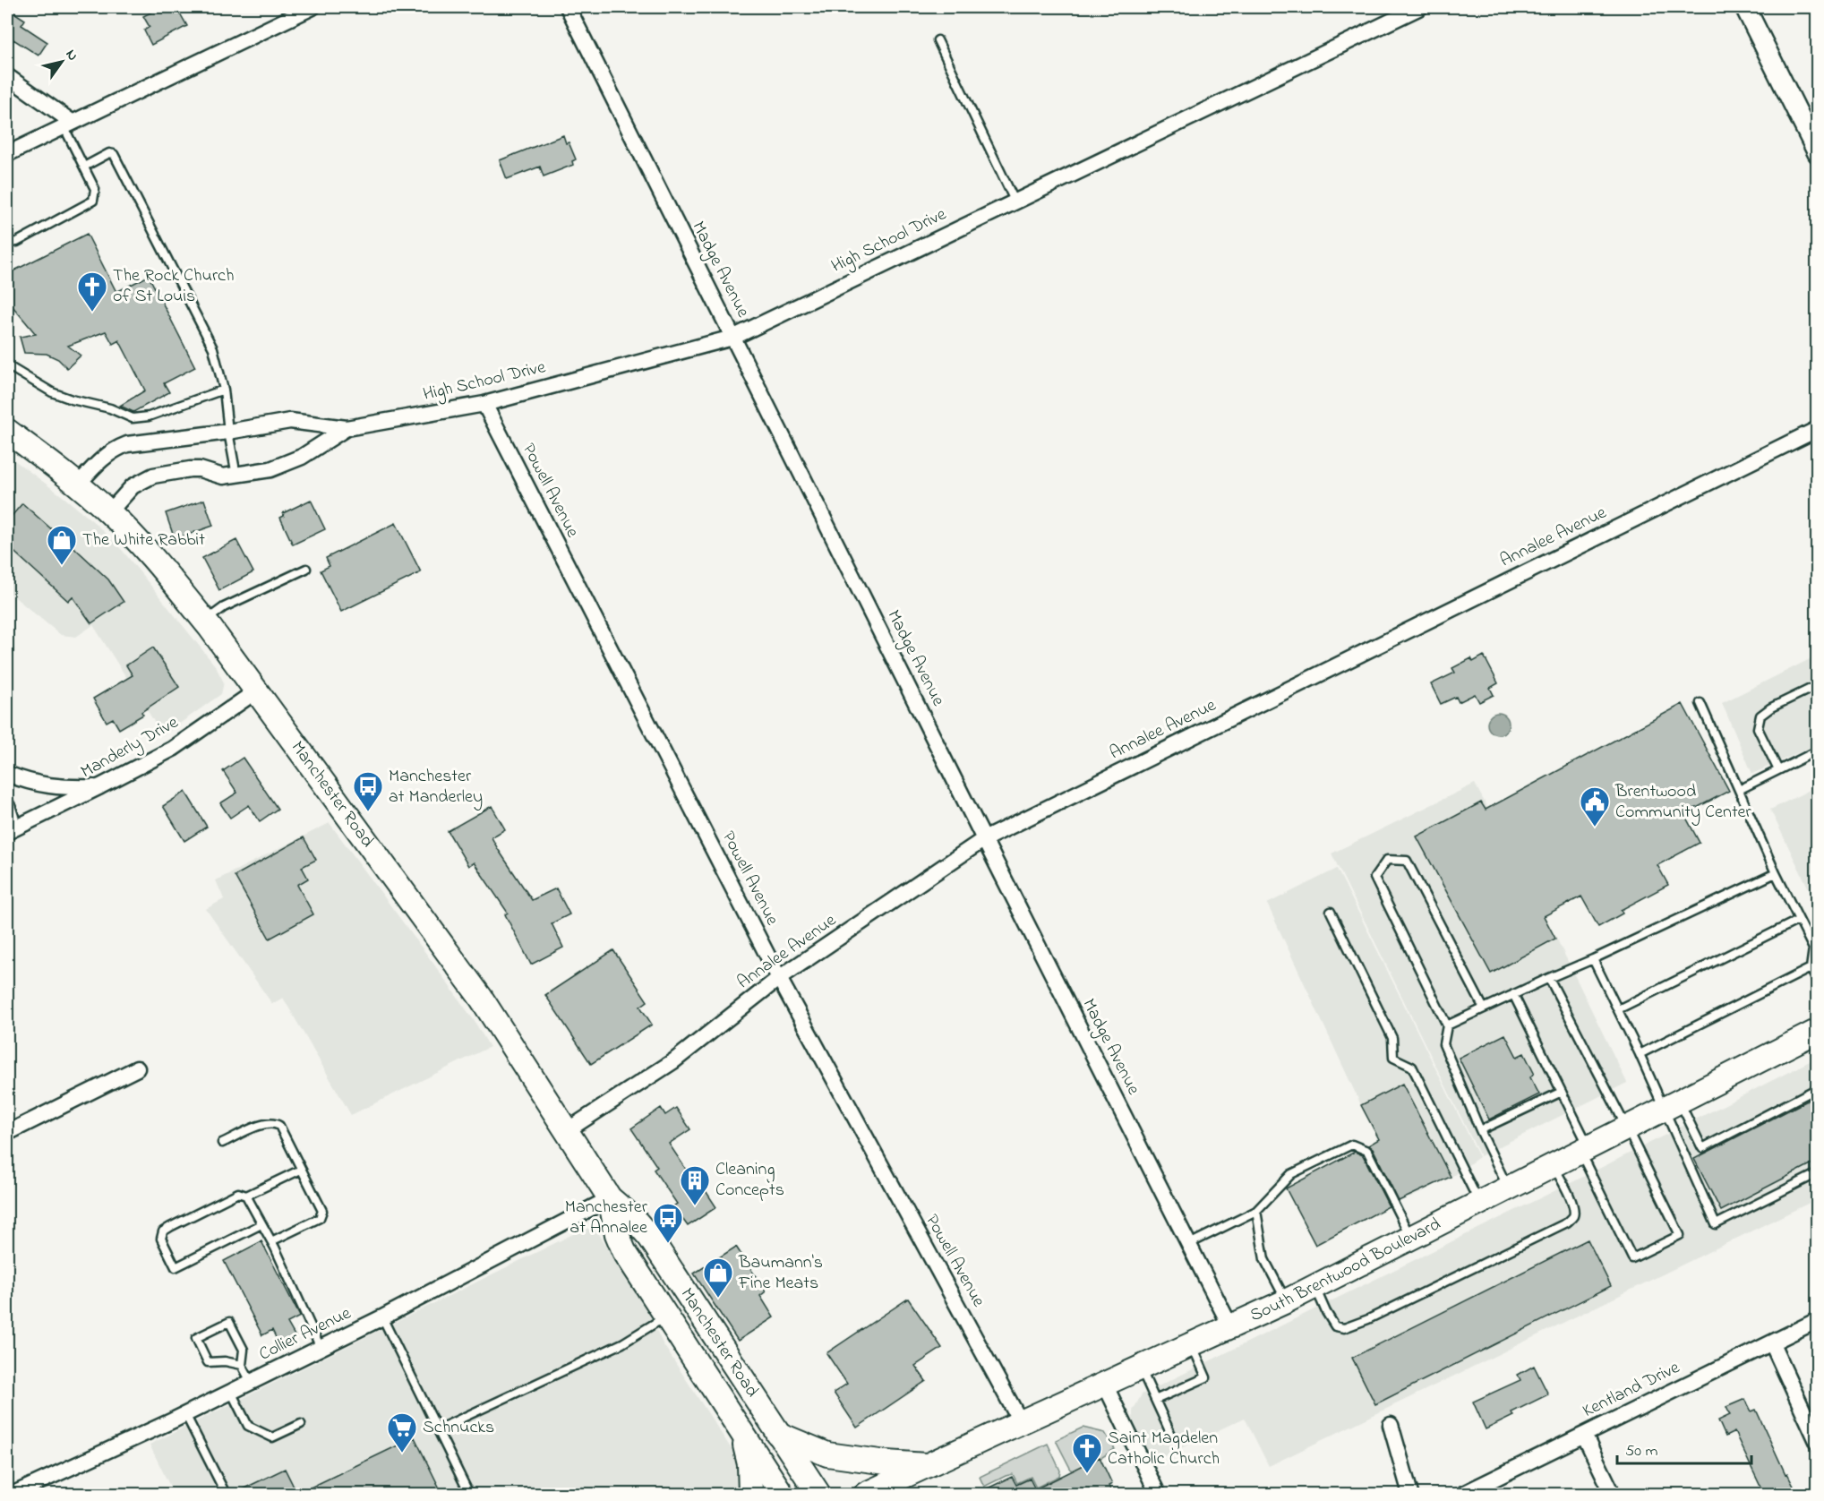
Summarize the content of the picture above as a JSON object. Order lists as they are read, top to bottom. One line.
{"streets":{"main road":["Manchester Road","South Brentwood Boulevard"],"street":["High School Drive","Madge Avenue","Powell Avenue","Annalee Avenue","Manderly Drive","Collier Avenue","Kentland Drive"]},"crossings":[["High School Drive","Madge Avenue"],["High School Drive","Powell Avenue"],["High School Drive","Manchester Road"],["Madge Avenue","Annalee Avenue"],["Madge Avenue","South Brentwood Boulevard"],["Powell Avenue","Annalee Avenue"],["Powell Avenue","South Brentwood Boulevard"],["Annalee Avenue","Manchester Road"],["Manderly Drive","Manchester Road"],["Manchester Road","Collier Avenue"]],"places":{"church":["The Rock Church of St Louis","Saint Magdelen Catholic Church"],"shop":["The White Rabbit","Baumann's Fine Meats"],"bus stop":["Manchester at Manderley","Manchester at Annalee"],"public building":["Brentwood Community Center"],"building":["Cleaning Concepts"],"supermarket":["Schnucks"]},"scale_bar":"50 m","north":"top right"}
